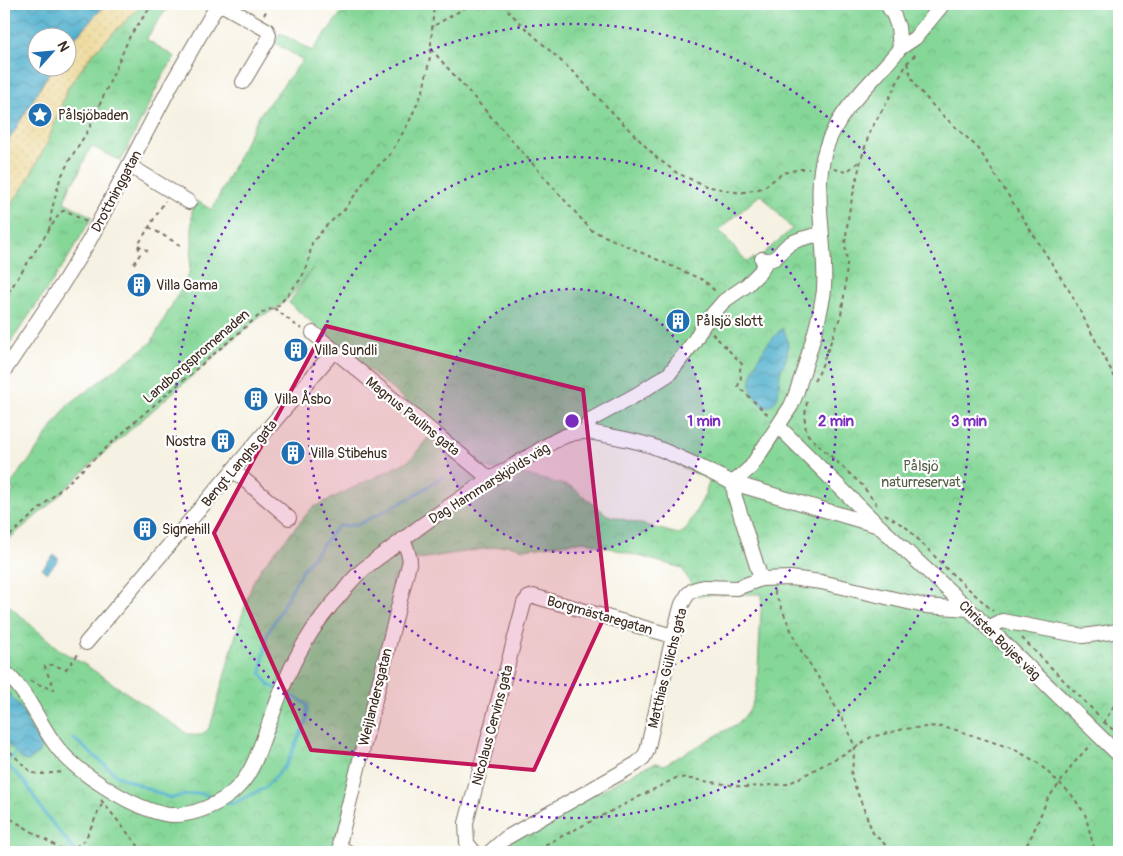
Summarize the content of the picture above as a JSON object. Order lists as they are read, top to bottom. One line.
{"streets":{"street":["Drottninggatan","Magnus Paulins gata","Bengt Langhs gata","Dag Hammarskjölds väg","Borgmästaregatan","Christer Boijes väg","Matthias Gülichs gata","Weijlandersgatan","Nicolaus Cervins gata"],"path":["Landborgspromenaden"]},"crossings":[["Magnus Paulins gata","Bengt Langhs gata"],["Magnus Paulins gata","Dag Hammarskjölds väg"],["Dag Hammarskjölds väg","Christer Boijes väg"],["Dag Hammarskjölds väg","Weijlandersgatan"],["Borgmästaregatan","Matthias Gülichs gata"],["Borgmästaregatan","Nicolaus Cervins gata"],["Christer Boijes väg","Matthias Gülichs gata"]],"parks":["Pålsjö naturreservat"],"places":{"place":["Pålsjöbaden"],"building":["Villa Gama","Pålsjö slott","Villa Sundli","Villa Åsbo","Nostra","Villa Stibehus","Signehill"]},"north":"top right","rings":["1 min","2 min","3 min"]}
